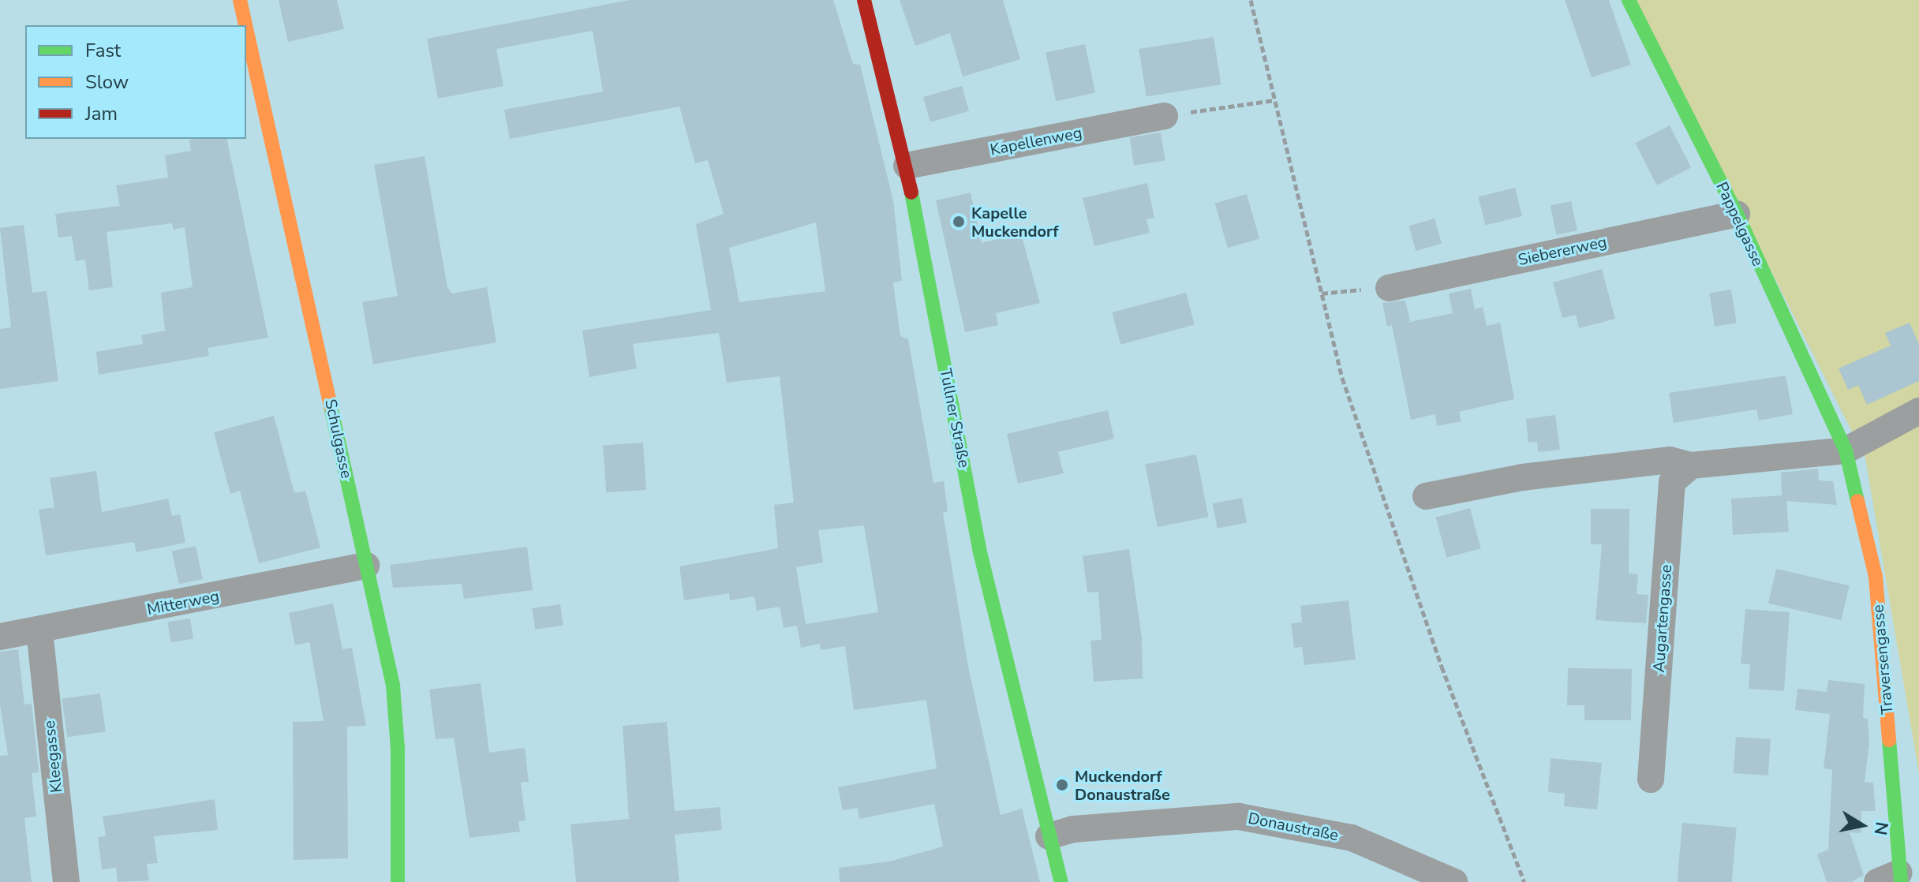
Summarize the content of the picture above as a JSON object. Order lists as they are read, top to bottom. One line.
{"streets":{"street":["Kapellenweg","Pappelgasse","Siebererweg","Tullner Straße","Schulgasse","Mitterweg","Augartengasse","Traversengasse","Kleegasse","Donaustraße"]},"crossings":[["Kapellenweg","Tullner Straße"],["Pappelgasse","Siebererweg"],["Pappelgasse","Traversengasse"],["Tullner Straße","Donaustraße"],["Schulgasse","Mitterweg"],["Mitterweg","Kleegasse"]],"places":["Kapelle Muckendorf","Muckendorf Donaustraße"],"legend":["Fast","Slow","Jam"],"north":"right"}
